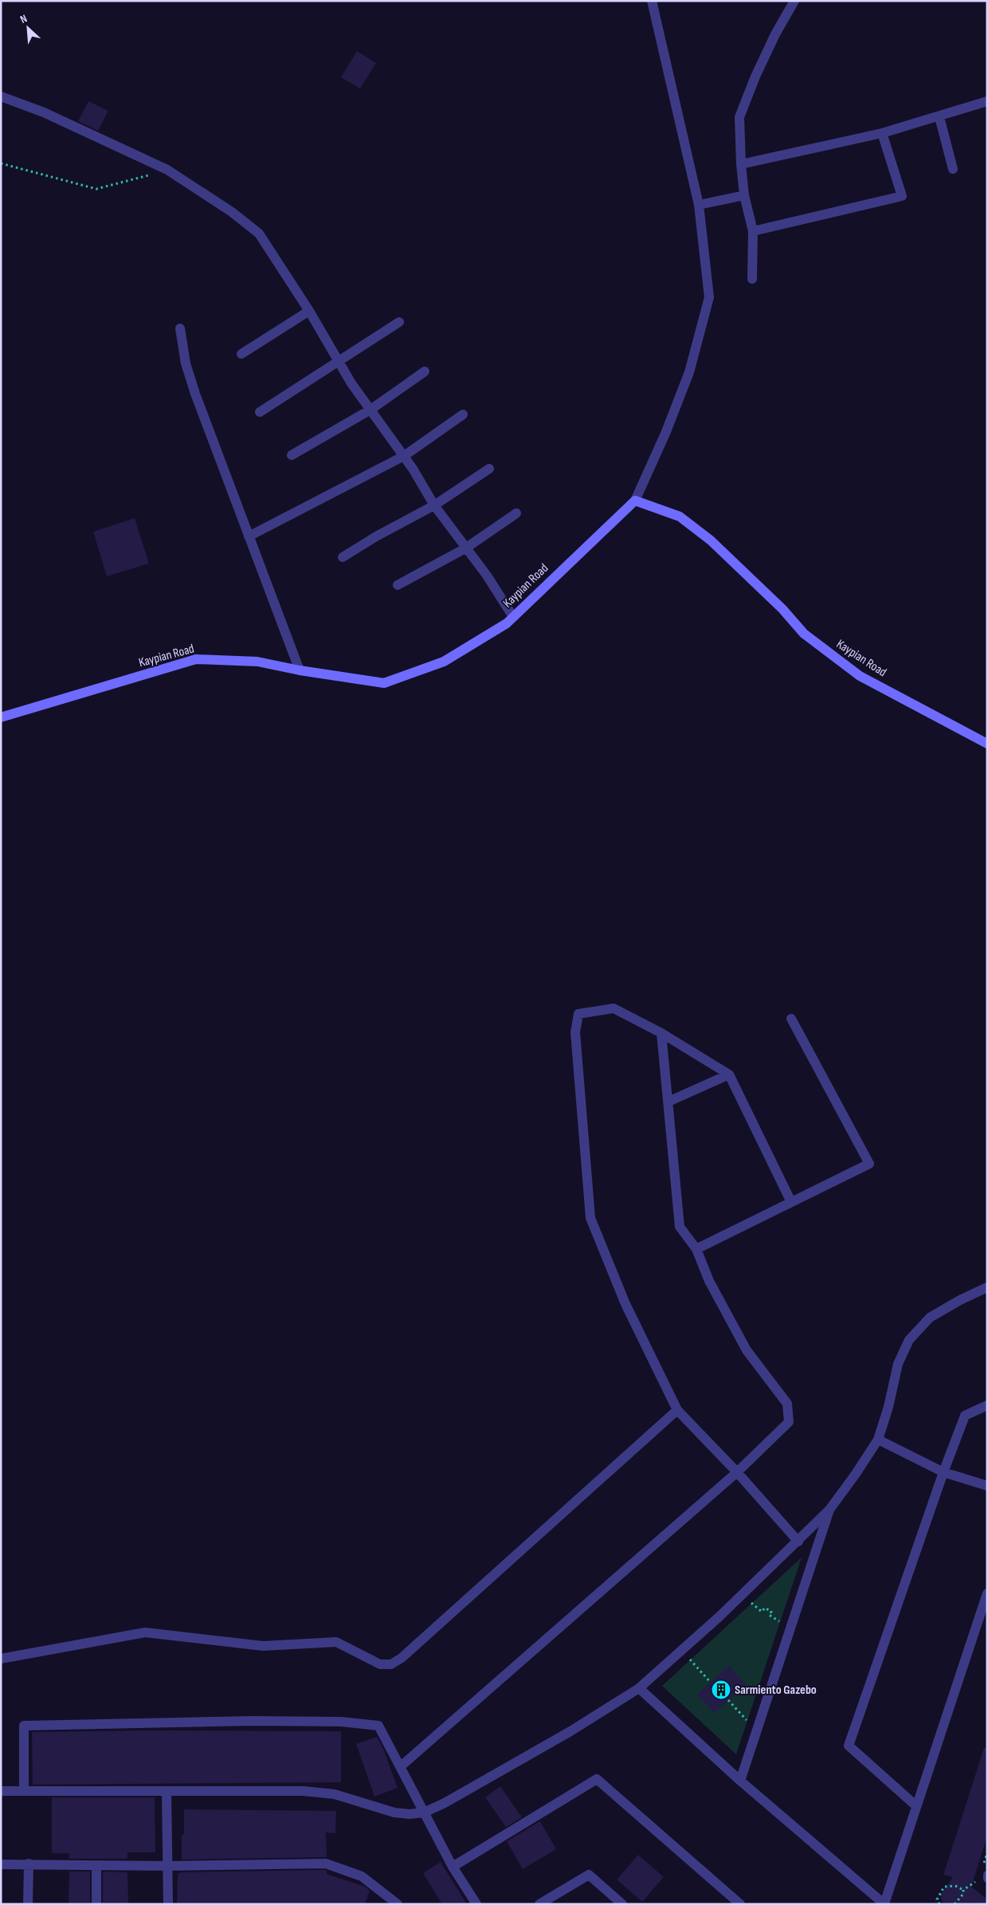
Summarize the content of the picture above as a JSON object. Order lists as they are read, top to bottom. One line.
{"streets":{"main road":["Kaypian Road"]},"places":{"building":["Sarmiento Gazebo"]},"north":"top left"}
